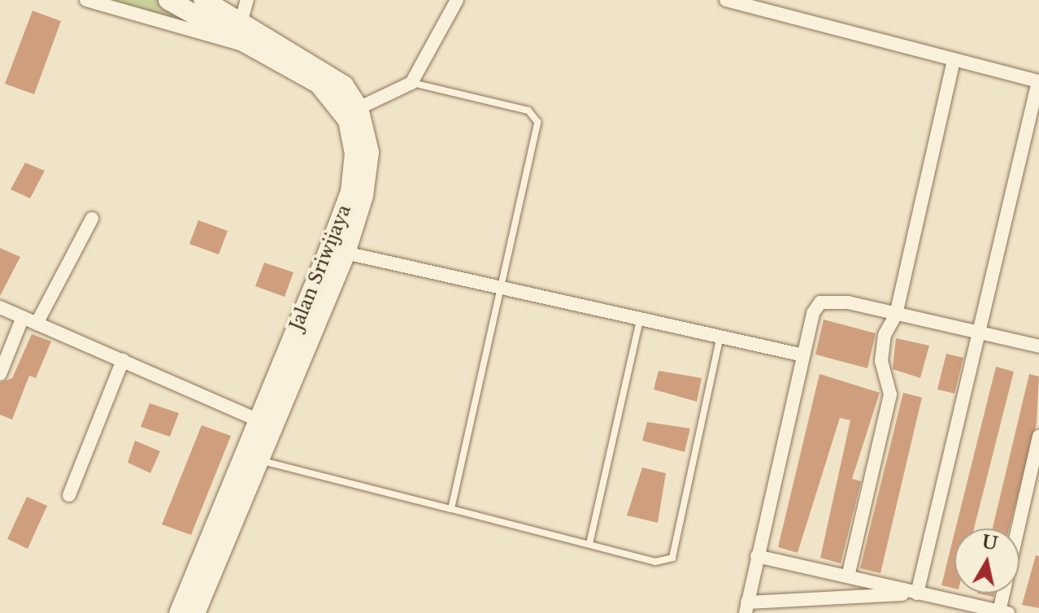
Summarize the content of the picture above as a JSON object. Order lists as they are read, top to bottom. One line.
{"streets":{"main road":["Jalan Sriwijaya"]},"north":"top"}
